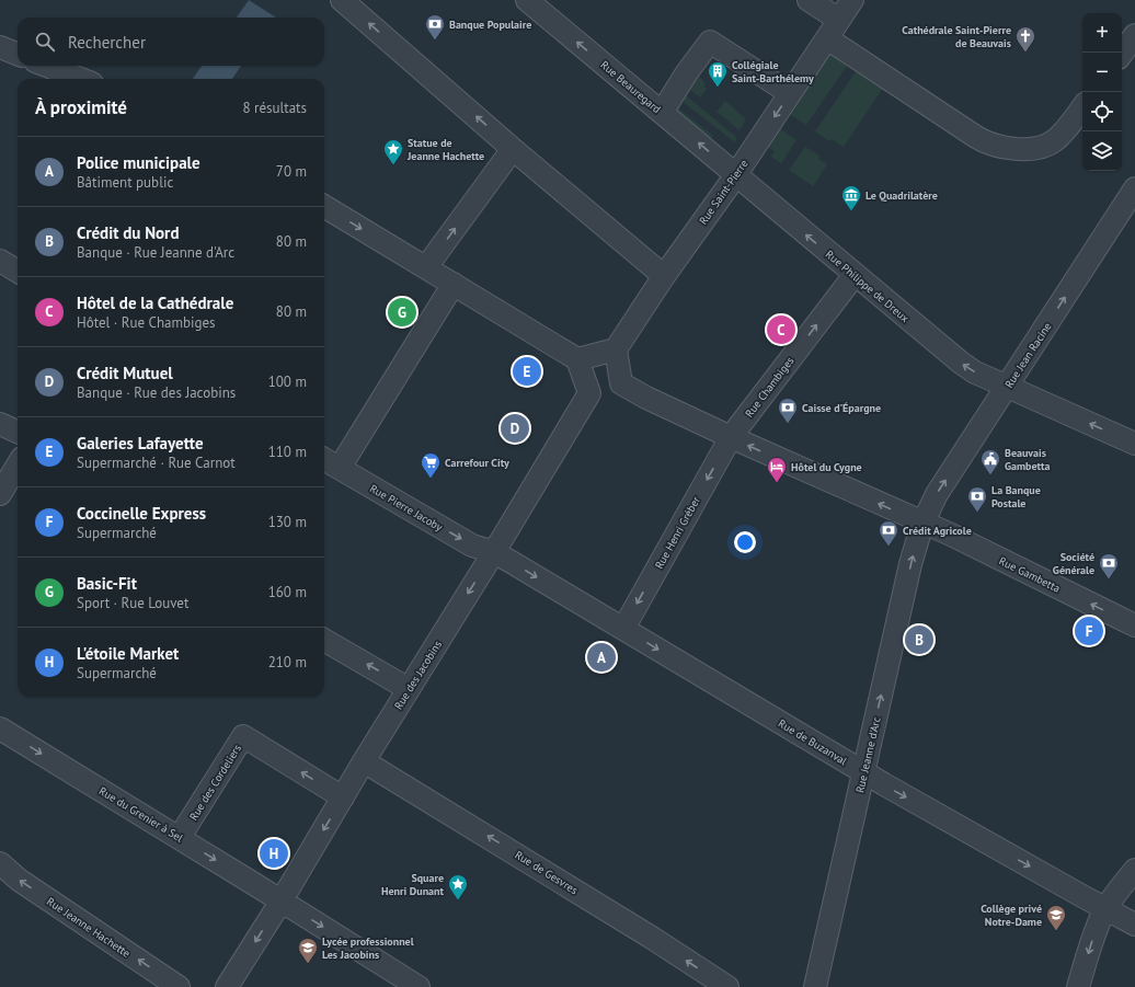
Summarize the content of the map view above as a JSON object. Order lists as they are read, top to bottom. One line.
{"streets":{"street":["Rue Beauregard","Rue Saint-Pierre","Rue Philippe de Dreux","Rue Jean Racine","Rue Chambiges","Rue Pierre Jacoby","Rue Henri Gréber","Rue Gambetta","Rue des Jacobins","Rue de Buzanval","Rue Jeanne d'Arc","Rue des Cordeliers","Rue du Grenier à Sel","Rue de Gesvres","Rue Jeanne Hachette"]},"crossings":[["Rue Beauregard","Rue Saint-Pierre"],["Rue Beauregard","Rue Philippe de Dreux"],["Rue Saint-Pierre","Rue Philippe de Dreux"],["Rue Philippe de Dreux","Rue Jean Racine"],["Rue Philippe de Dreux","Rue Chambiges"],["Rue Jean Racine","Rue Gambetta"],["Rue Jean Racine","Rue Jeanne d'Arc"],["Rue Chambiges","Rue Henri Gréber"],["Rue Chambiges","Rue Gambetta"],["Rue Pierre Jacoby","Rue des Jacobins"],["Rue Pierre Jacoby","Rue de Buzanval"],["Rue Henri Gréber","Rue Gambetta"],["Rue Henri Gréber","Rue de Buzanval"],["Rue Gambetta","Rue Jeanne d'Arc"],["Rue des Jacobins","Rue de Buzanval"],["Rue des Jacobins","Rue des Cordeliers"],["Rue des Jacobins","Rue du Grenier à Sel"],["Rue des Jacobins","Rue de Gesvres"],["Rue de Buzanval","Rue Jeanne d'Arc"],["Rue des Cordeliers","Rue du Grenier à Sel"]],"one_way":["Rue Philippe de Dreux","Rue Jean Racine","Rue Chambiges","Rue Henri Gréber","Rue Gambetta","Rue des Jacobins","Rue de Buzanval","Rue Jeanne d'Arc","Rue du Grenier à Sel","Rue de Gesvres","Rue Jeanne Hachette"],"places":{"bank":["Banque Populaire","Caisse d'Épargne","La Banque Postale","Crédit Agricole","Société Générale"],"church":["Cathédrale Saint-Pierre de Beauvais"],"building":["Collégiale Saint-Barthélemy"],"place":["Statue de Jeanne Hachette","Square Henri Dunant"],"museum":["Le Quadrilatère"],"public building":["Beauvais Gambetta"],"supermarket":["Carrefour City"],"hotel":["Hôtel du Cygne"],"school or university":["Collège privé Notre-Dame","Lycée professionnel Les Jacobins"]},"page":{"map_buttons":["+","−"],"search":"Rechercher","heading":["À proximité","8 résultats"],"list":[{"mark":"A","name":"Police municipale","note":"Bâtiment public","value":"70 m"},{"mark":"B","name":"Crédit du Nord","note":"Banque · Rue Jeanne d'Arc","value":"80 m"},{"mark":"C","name":"Hôtel de la Cathédrale","note":"Hôtel · Rue Chambiges","value":"80 m"},{"mark":"D","name":"Crédit Mutuel","note":"Banque · Rue des Jacobins","value":"100 m"},{"mark":"E","name":"Galeries Lafayette","note":"Supermarché · Rue Carnot","value":"110 m"},{"mark":"F","name":"Coccinelle Express","note":"Supermarché","value":"130 m"},{"mark":"G","name":"Basic-Fit","note":"Sport · Rue Louvet","value":"160 m"},{"mark":"H","name":"L'étoile Market","note":"Supermarché","value":"210 m"}],"pins":["G","C","E","D","F","B","A","H"]}}
